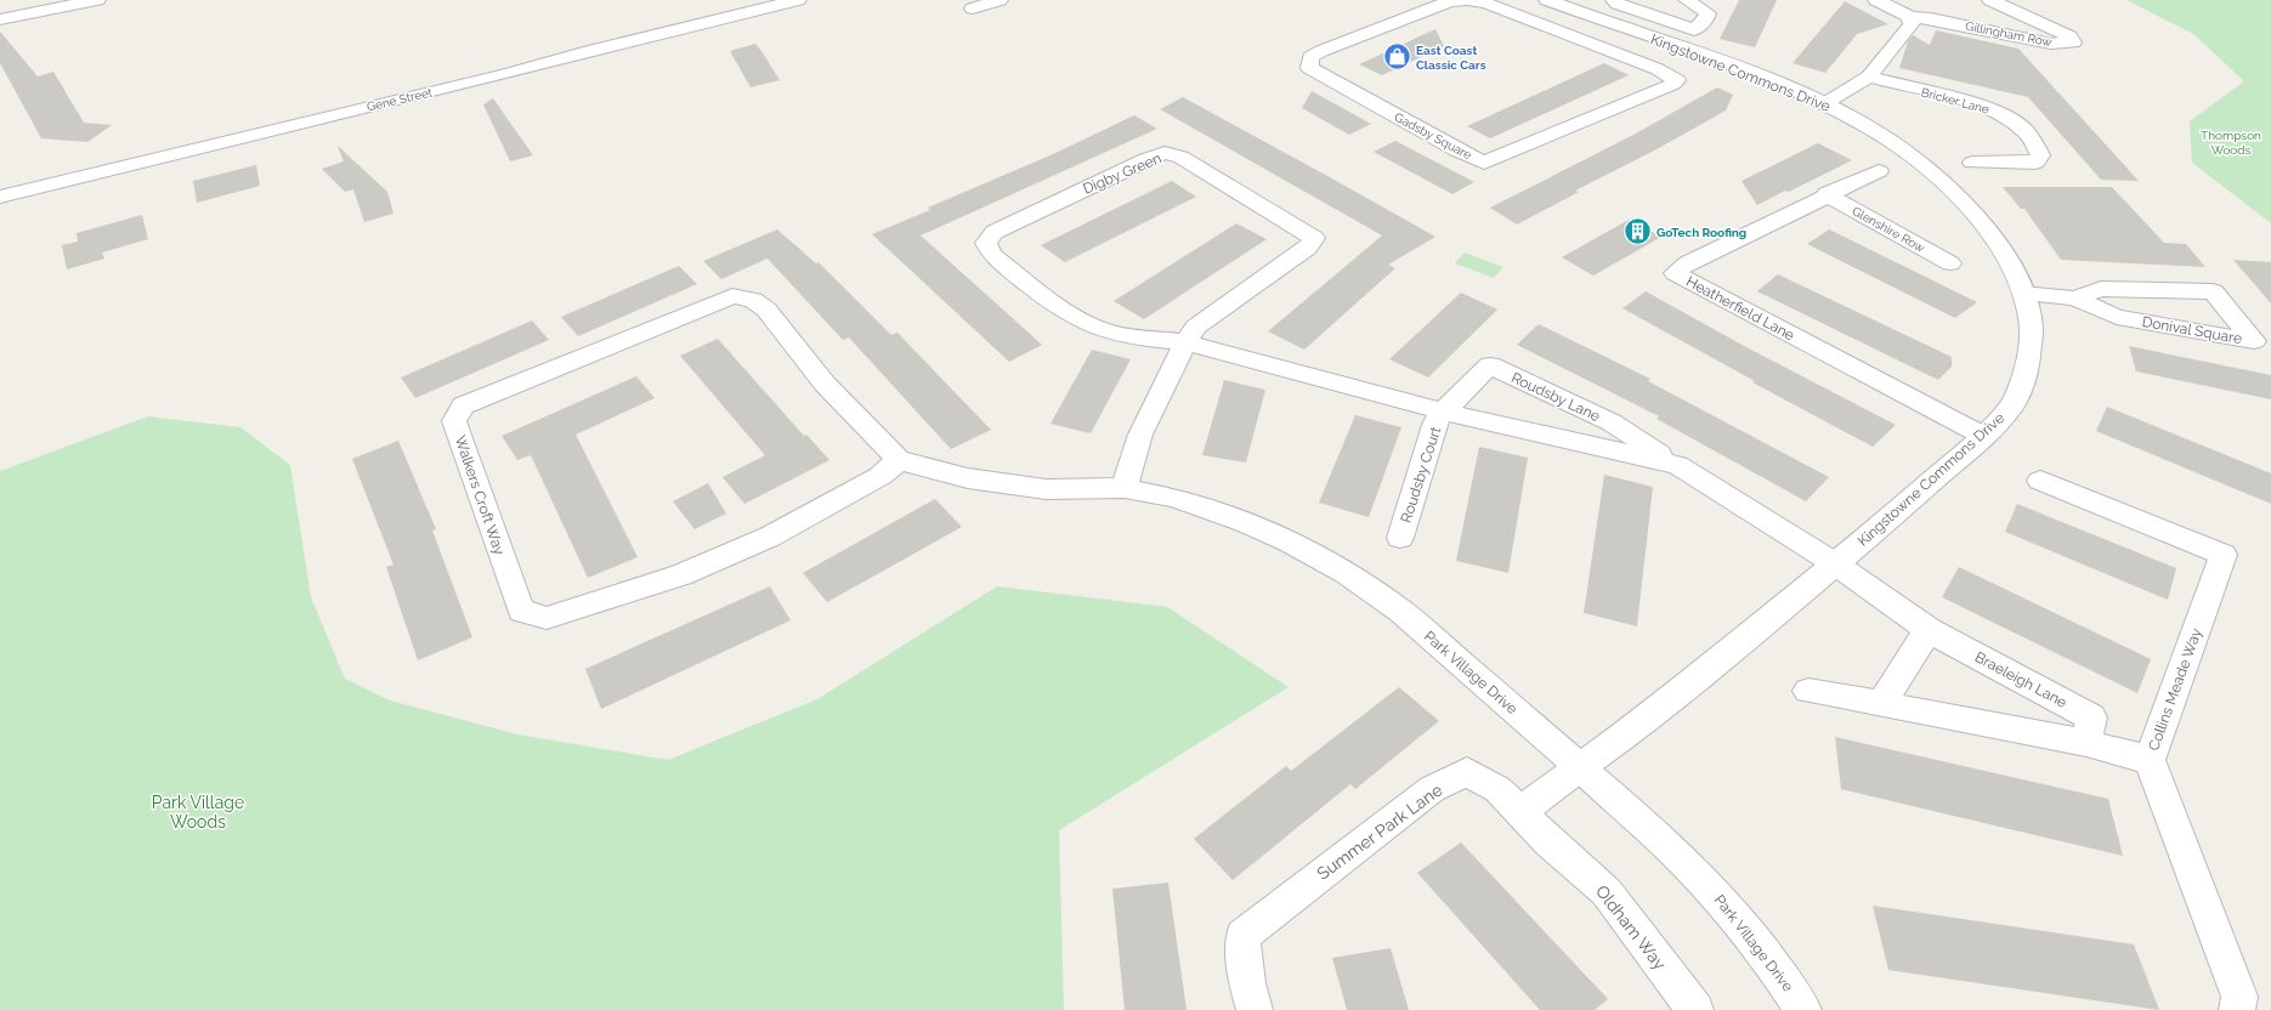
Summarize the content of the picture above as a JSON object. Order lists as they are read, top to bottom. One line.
{"streets":{"street":["Gillingham Row","Kingstowne Commons Drive","Gene Street","Bricker Lane","Gadsby Square","Digby Green","Glenshire Row","Heatherfield Lane","Donival Square","Roudsby Lane","Roudsby Court","Walkers Croft Way","Park Village Drive","Braeleigh Lane","Collins Meade Way","Summer Park Lane","Oldham Way"]},"crossings":[["Kingstowne Commons Drive","Heatherfield Lane"],["Kingstowne Commons Drive","Donival Square"],["Kingstowne Commons Drive","Roudsby Lane"],["Kingstowne Commons Drive","Park Village Drive"],["Kingstowne Commons Drive","Braeleigh Lane"],["Digby Green","Roudsby Lane"],["Digby Green","Park Village Drive"],["Glenshire Row","Heatherfield Lane"],["Roudsby Lane","Roudsby Court"],["Roudsby Lane","Braeleigh Lane"],["Walkers Croft Way","Park Village Drive"],["Summer Park Lane","Oldham Way"]],"parks":["Thompson Woods","Park Village Woods"],"places":{"shop":["East Coast Classic Cars"],"building":["GoTech Roofing"]}}
